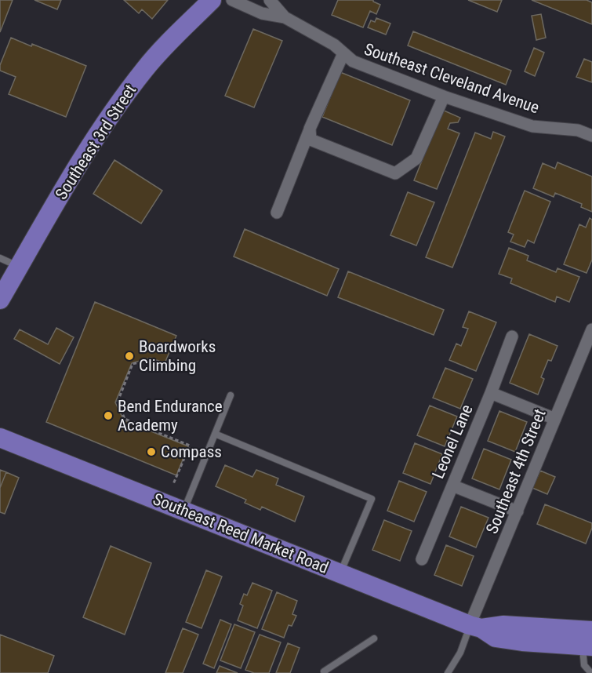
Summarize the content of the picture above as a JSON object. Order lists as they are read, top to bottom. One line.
{"streets":{"main road":["Southeast 3rd Street","Southeast Reed Market Road"],"street":["Southeast Cleveland Avenue","Leonel Lane","Southeast 4th Street"]},"crossings":[["Southeast 4th Street","Southeast Reed Market Road"]],"places":["Boardworks Climbing","Bend Endurance Academy","Compass"]}
